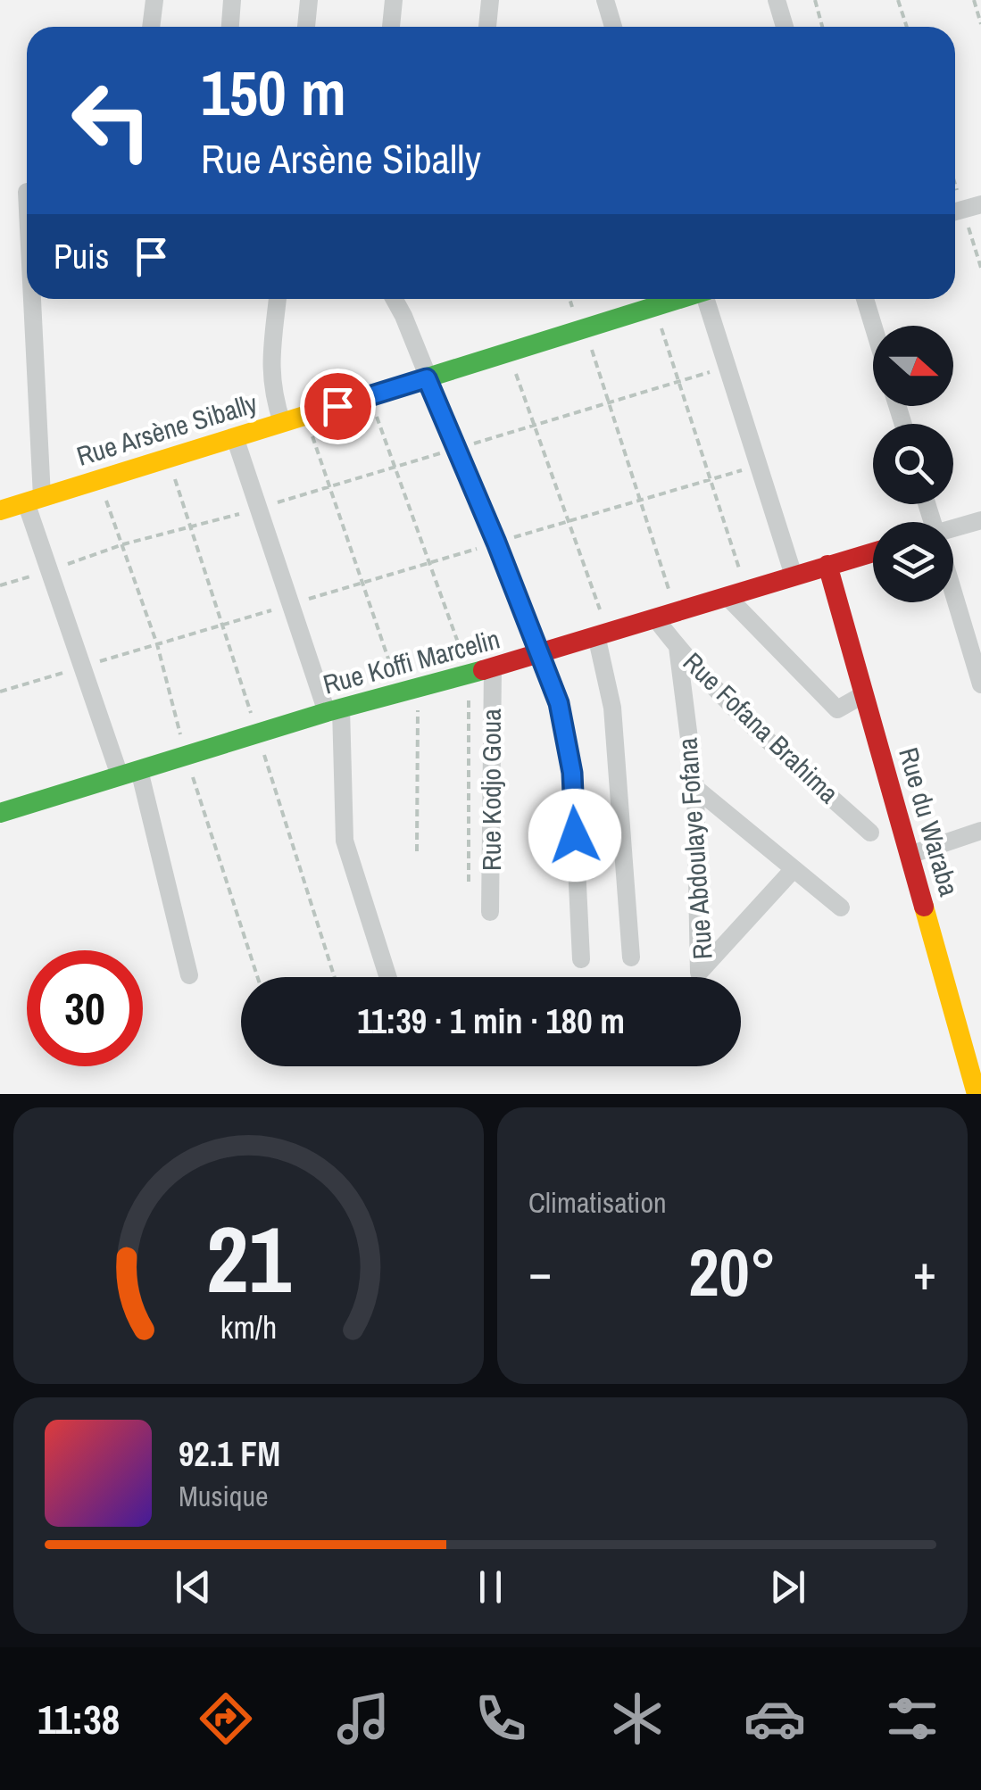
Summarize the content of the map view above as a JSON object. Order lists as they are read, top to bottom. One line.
{"streets":{"street":["Rue Arsène Sibally","Rue Koffi Marcelin","Rue Fofana Brahima","Rue Kodjo Goua","Rue du Waraba","Rue Abdoulaye Fofana"]},"crossings":[["Rue Koffi Marcelin","Rue Fofana Brahima"],["Rue Koffi Marcelin","Rue Kodjo Goua"],["Rue Koffi Marcelin","Rue du Waraba"],["Rue Fofana Brahima","Rue Abdoulaye Fofana"]],"north":"right","page":{"turn":["150 m","Rue Arsène Sibally"],"then":"Puis","limit":"30","trip":"11:39 · 1 min · 180 m","tile":"Climatisation","heat":["−","20°","+"],"song":["92.1 FM","Musique"],"tabs":"11:38","gauge":["21","km/h"]}}
